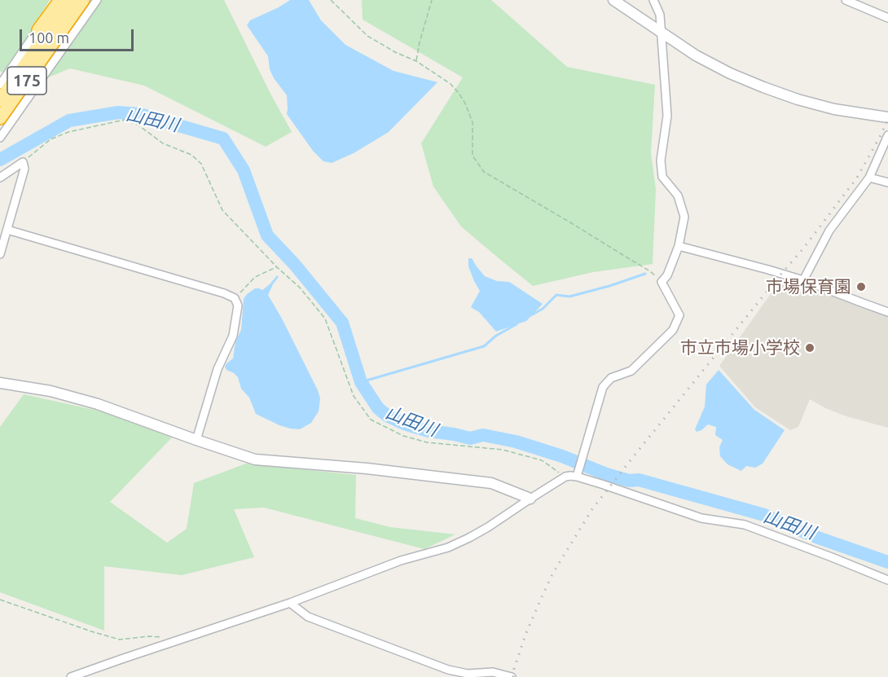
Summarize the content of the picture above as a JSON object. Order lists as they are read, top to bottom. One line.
{"streets":{"highway":["175"]},"water":["山田川"],"places":["市場保育園","市立市場小学校"],"scale_bar":"100 m"}
